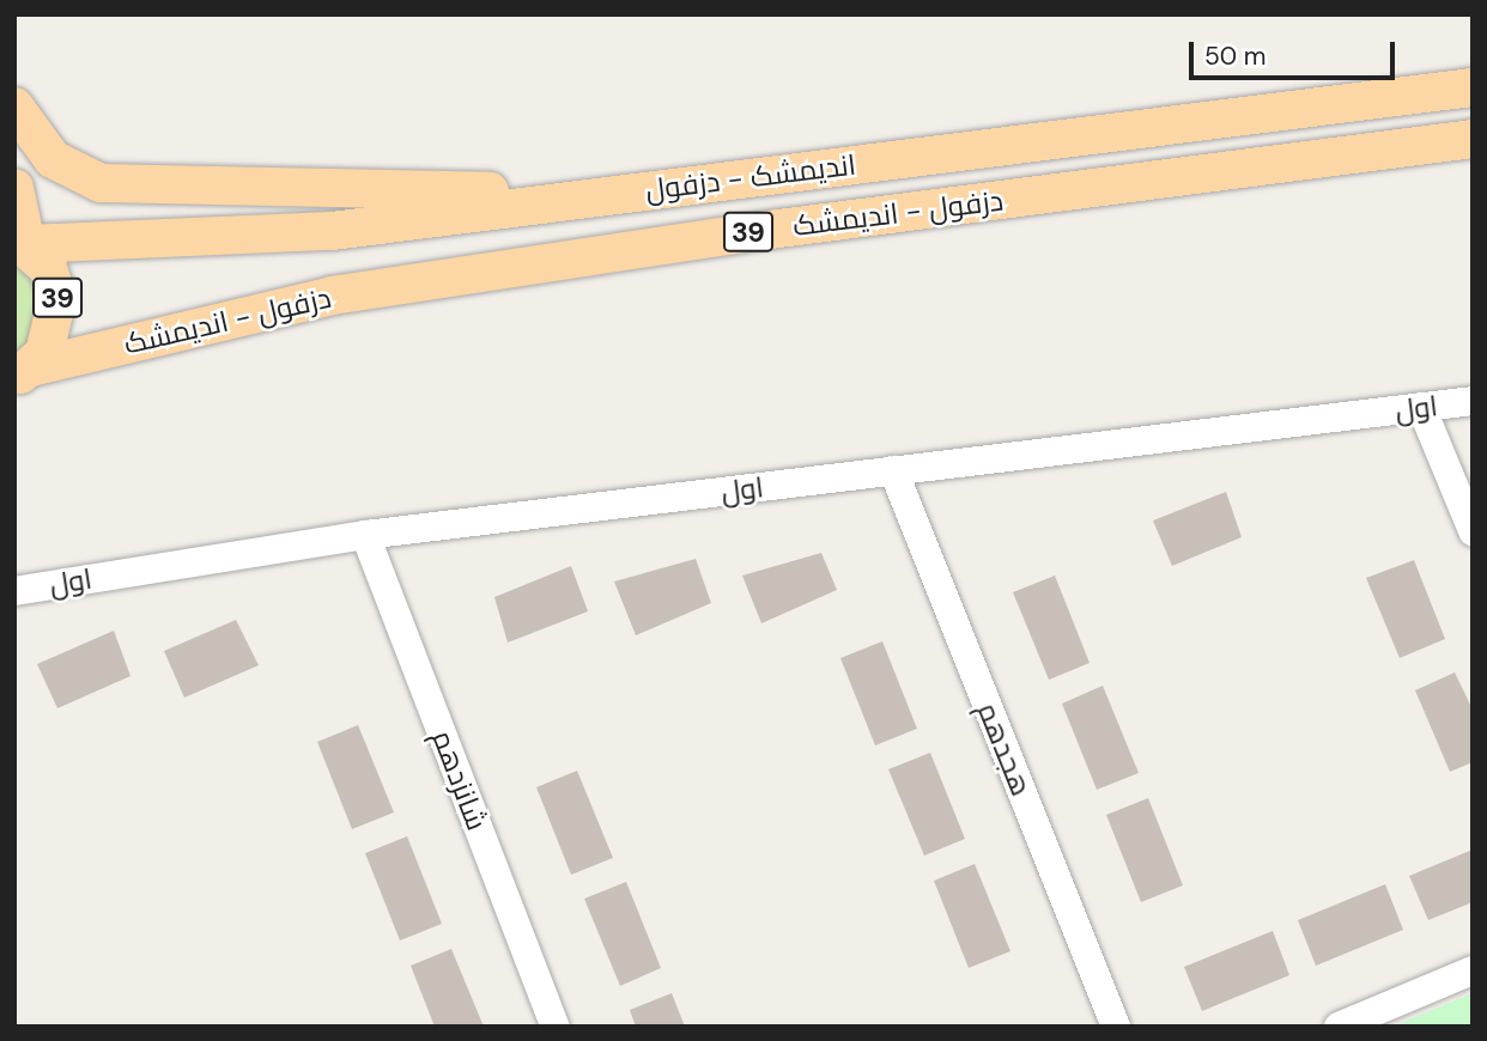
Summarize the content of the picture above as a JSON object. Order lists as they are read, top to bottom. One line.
{"streets":{"main road":["اندیمشک - دزفول","دزفول - اندیمشک","39"],"street":["اول","هجدهم","شانزدهم"]},"crossings":[["اندیمشک - دزفول","39"],["دزفول - اندیمشک","39"],["اول","هجدهم"],["اول","شانزدهم"]],"scale_bar":"50 m"}
